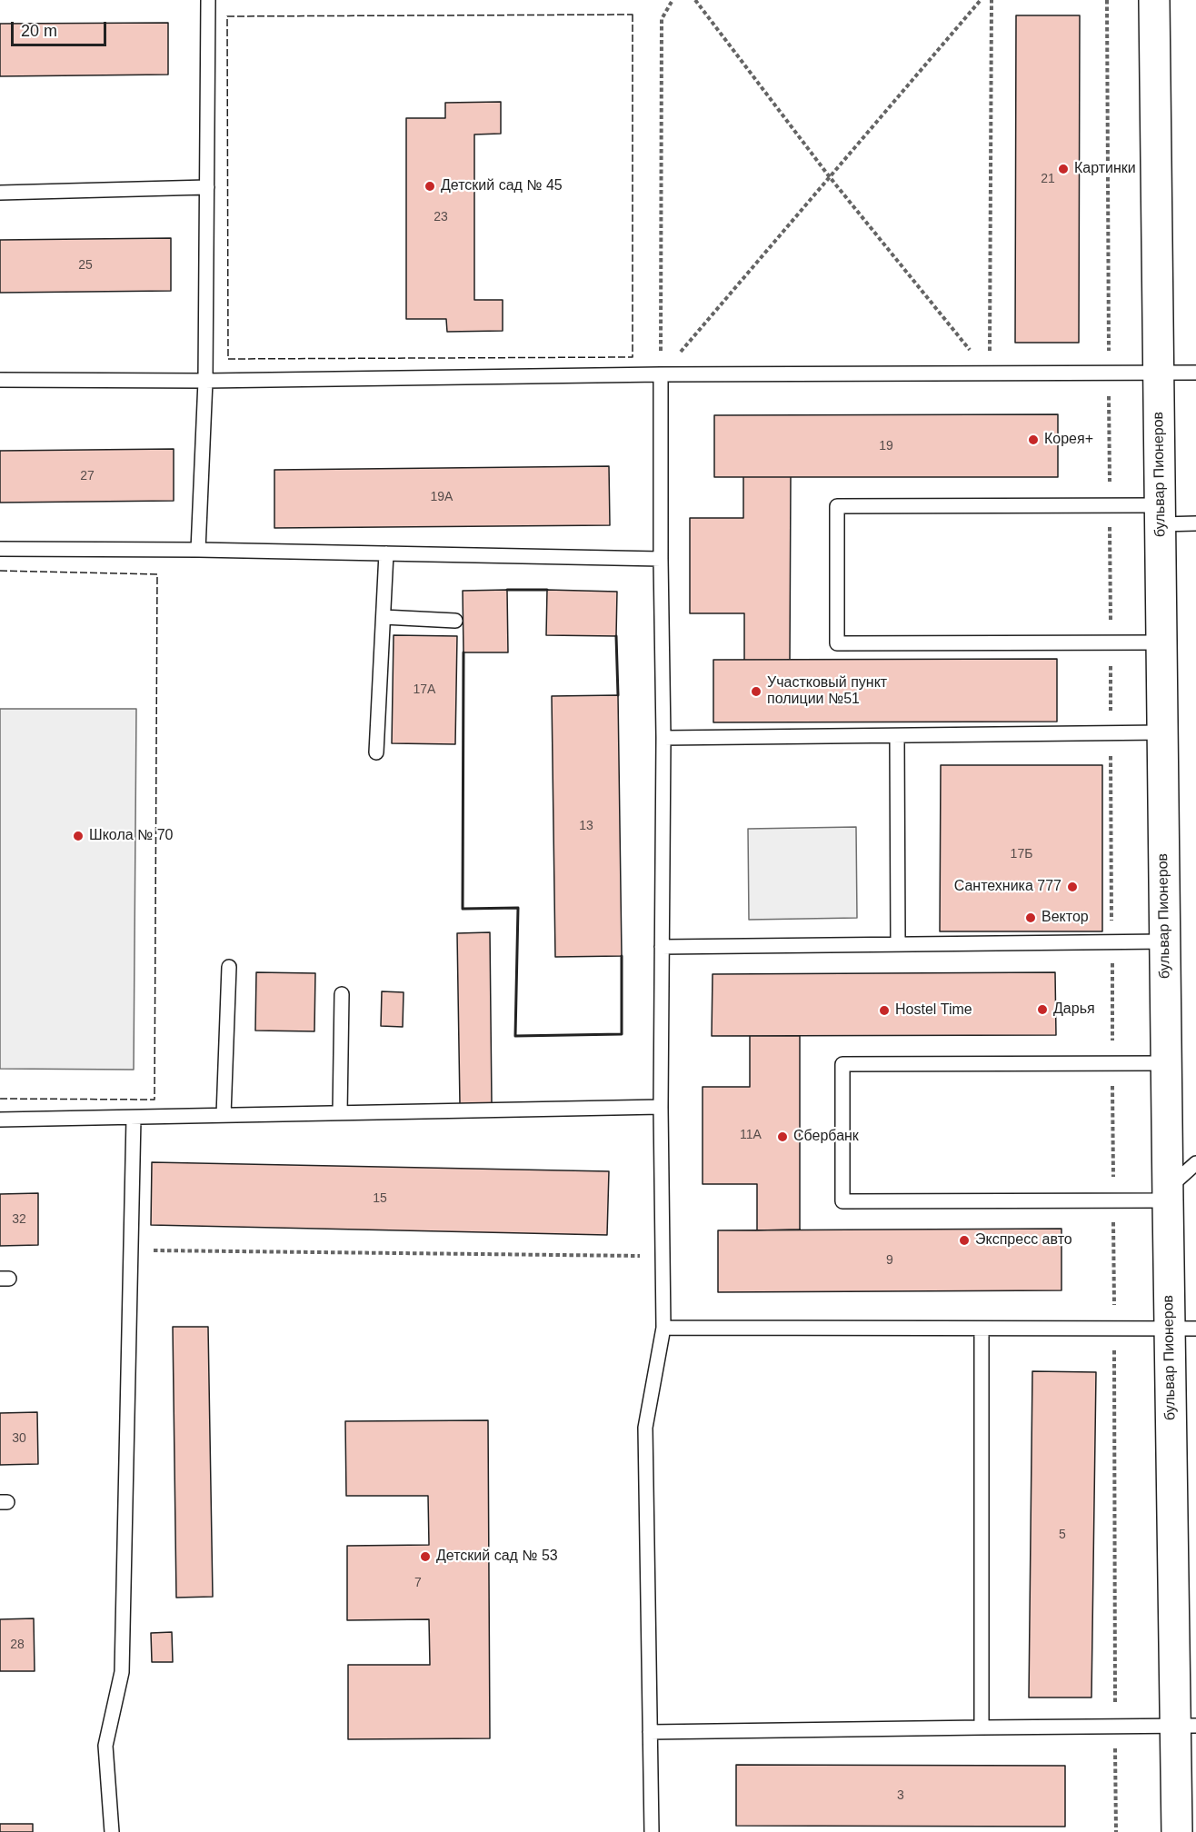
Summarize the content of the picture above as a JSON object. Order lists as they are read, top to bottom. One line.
{"streets":{"street":["бульвар Пионеров"]},"places":["Картинки","Детский сад № 45","Корея+","Участковый пункт полиции №51","Школа № 70","Сантехника 777","Вектор","Дарья","Hostel Time","Сбербанк","Экспресс авто","Детский сад № 53"],"house_numbers":["21","23","25","19","27","19А","17А","13","17Б","11А","15","32","9","30","5","7","28","3"],"scale_bar":"20 m"}
